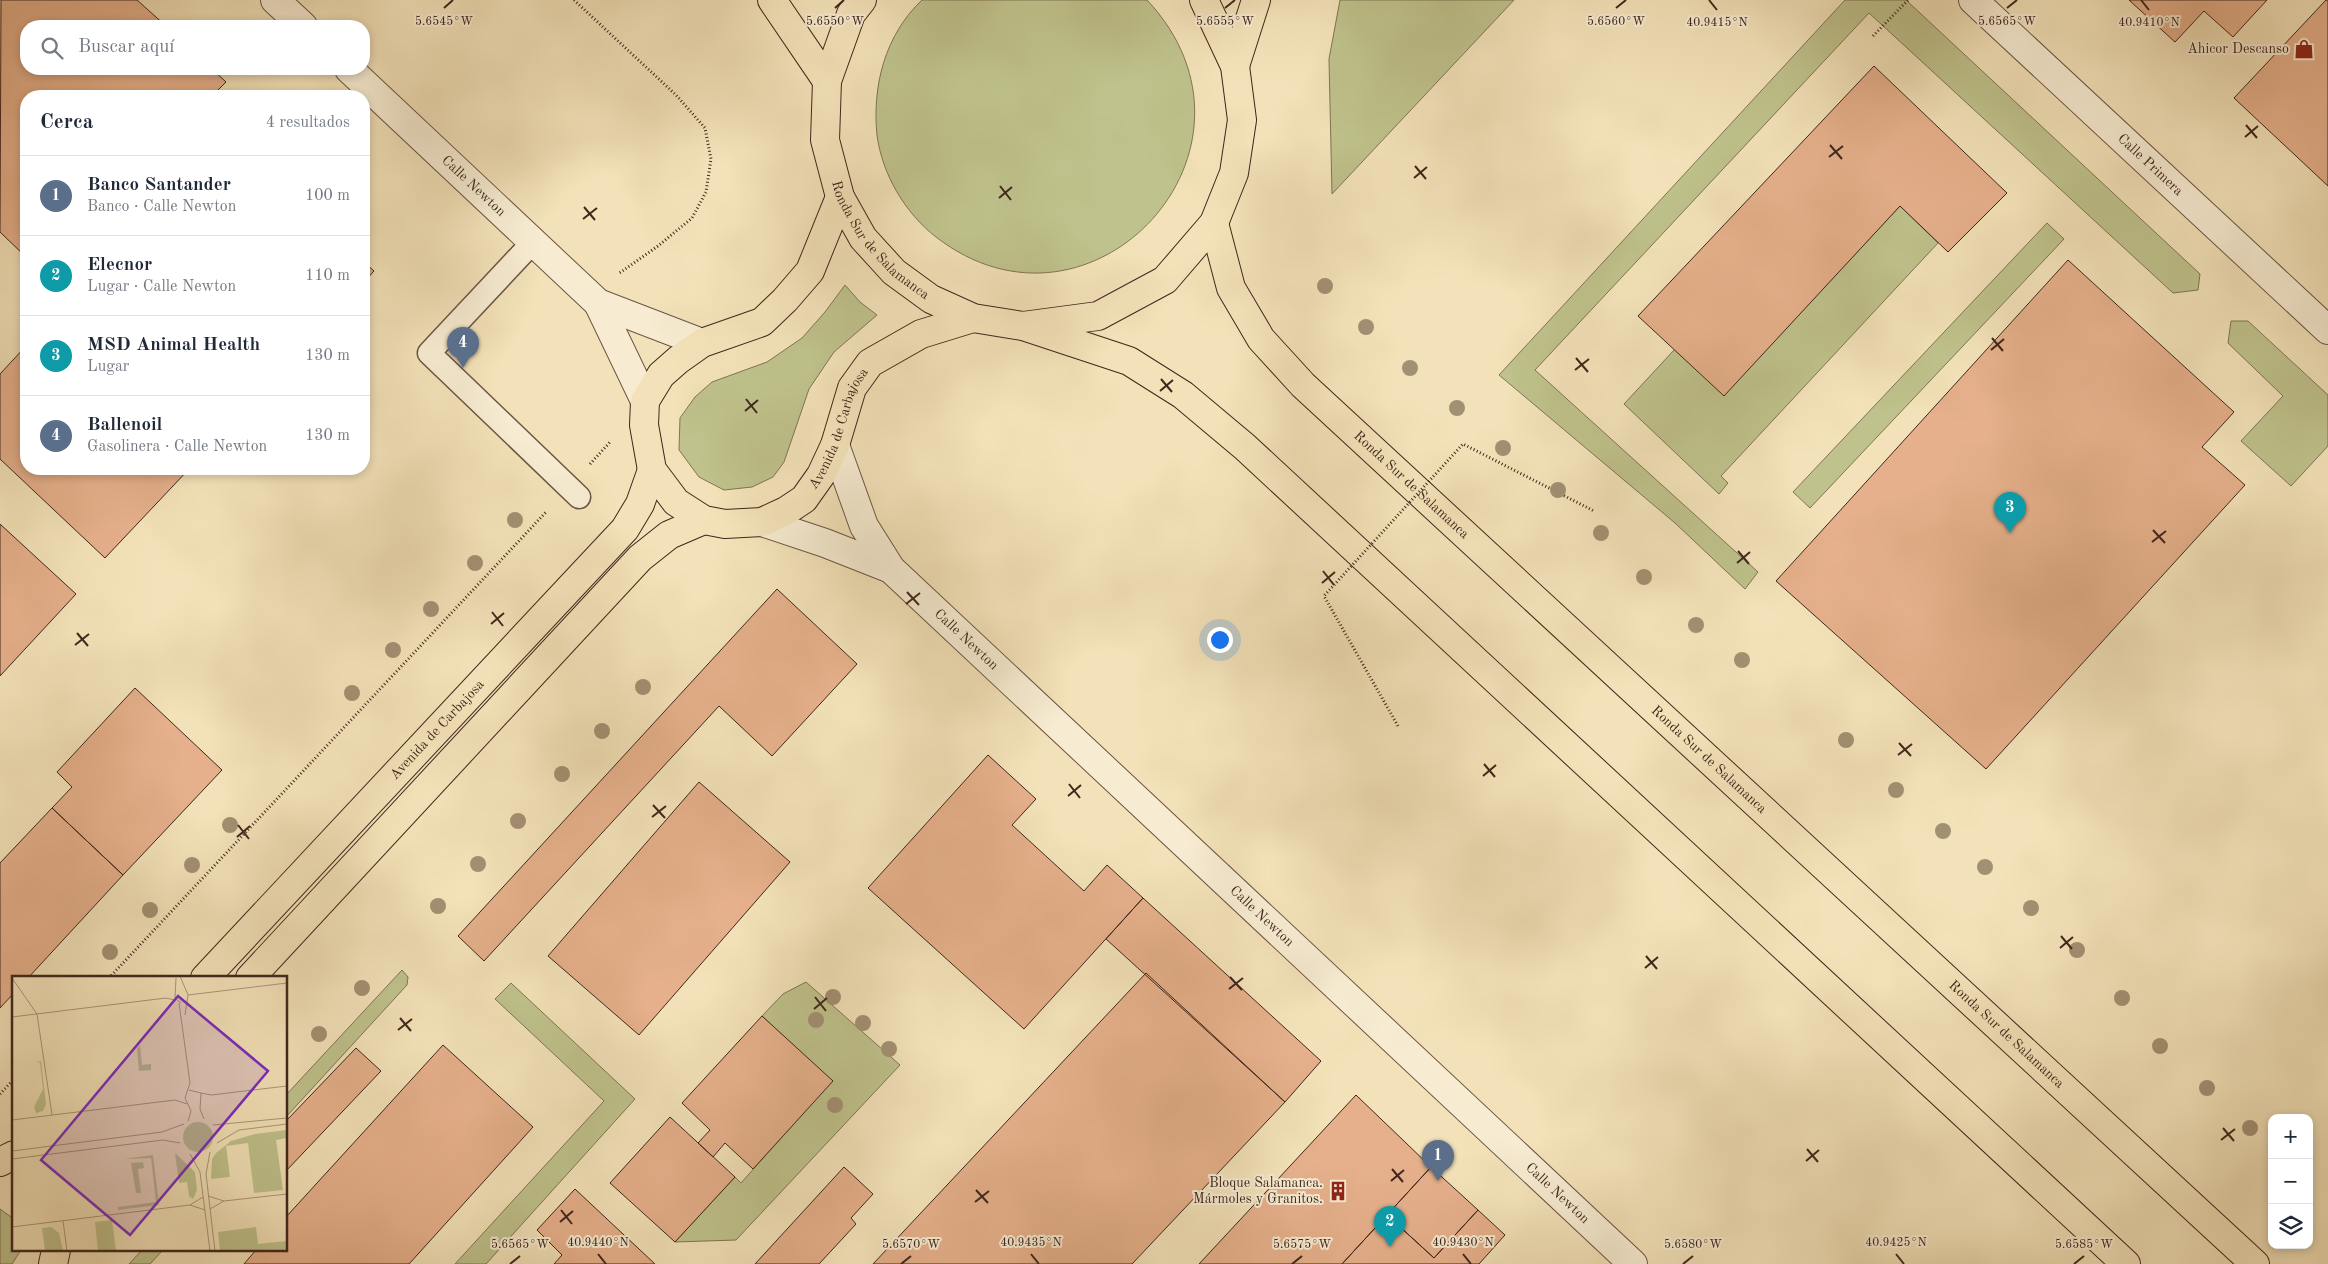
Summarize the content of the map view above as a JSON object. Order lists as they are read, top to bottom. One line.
{"streets":{"main road":["Ronda Sur de Salamanca","Avenida de Carbajosa"],"street":["Calle Primera","Calle Newton"]},"crossings":[["Calle Newton","Avenida de Carbajosa"],["Ronda Sur de Salamanca","Avenida de Carbajosa"]],"places":{"shop":["Ahicor Descanso"],"building":["Bloque Salamanca. Mármoles y Granitos."]},"page":{"search":"Buscar aquí","heading":["Cerca","4 resultados"],"list":[{"mark":"1","name":"Banco Santander","note":"Banco · Calle Newton","value":"100 m"},{"mark":"2","name":"Elecnor","note":"Lugar · Calle Newton","value":"110 m"},{"mark":"3","name":"MSD Animal Health","note":"Lugar","value":"130 m"},{"mark":"4","name":"Ballenoil","note":"Gasolinera · Calle Newton","value":"130 m"}],"pins":["4","3","1","2"],"map_buttons":["+","−"]},"coordinates":["5.6545°W","5.6550°W","5.6555°W","5.6560°W","5.6565°W","40.9415°N","40.9410°N","40.9440°N","40.9435°N","40.9430°N","40.9425°N","5.6570°W","5.6575°W","5.6580°W","5.6585°W"]}
